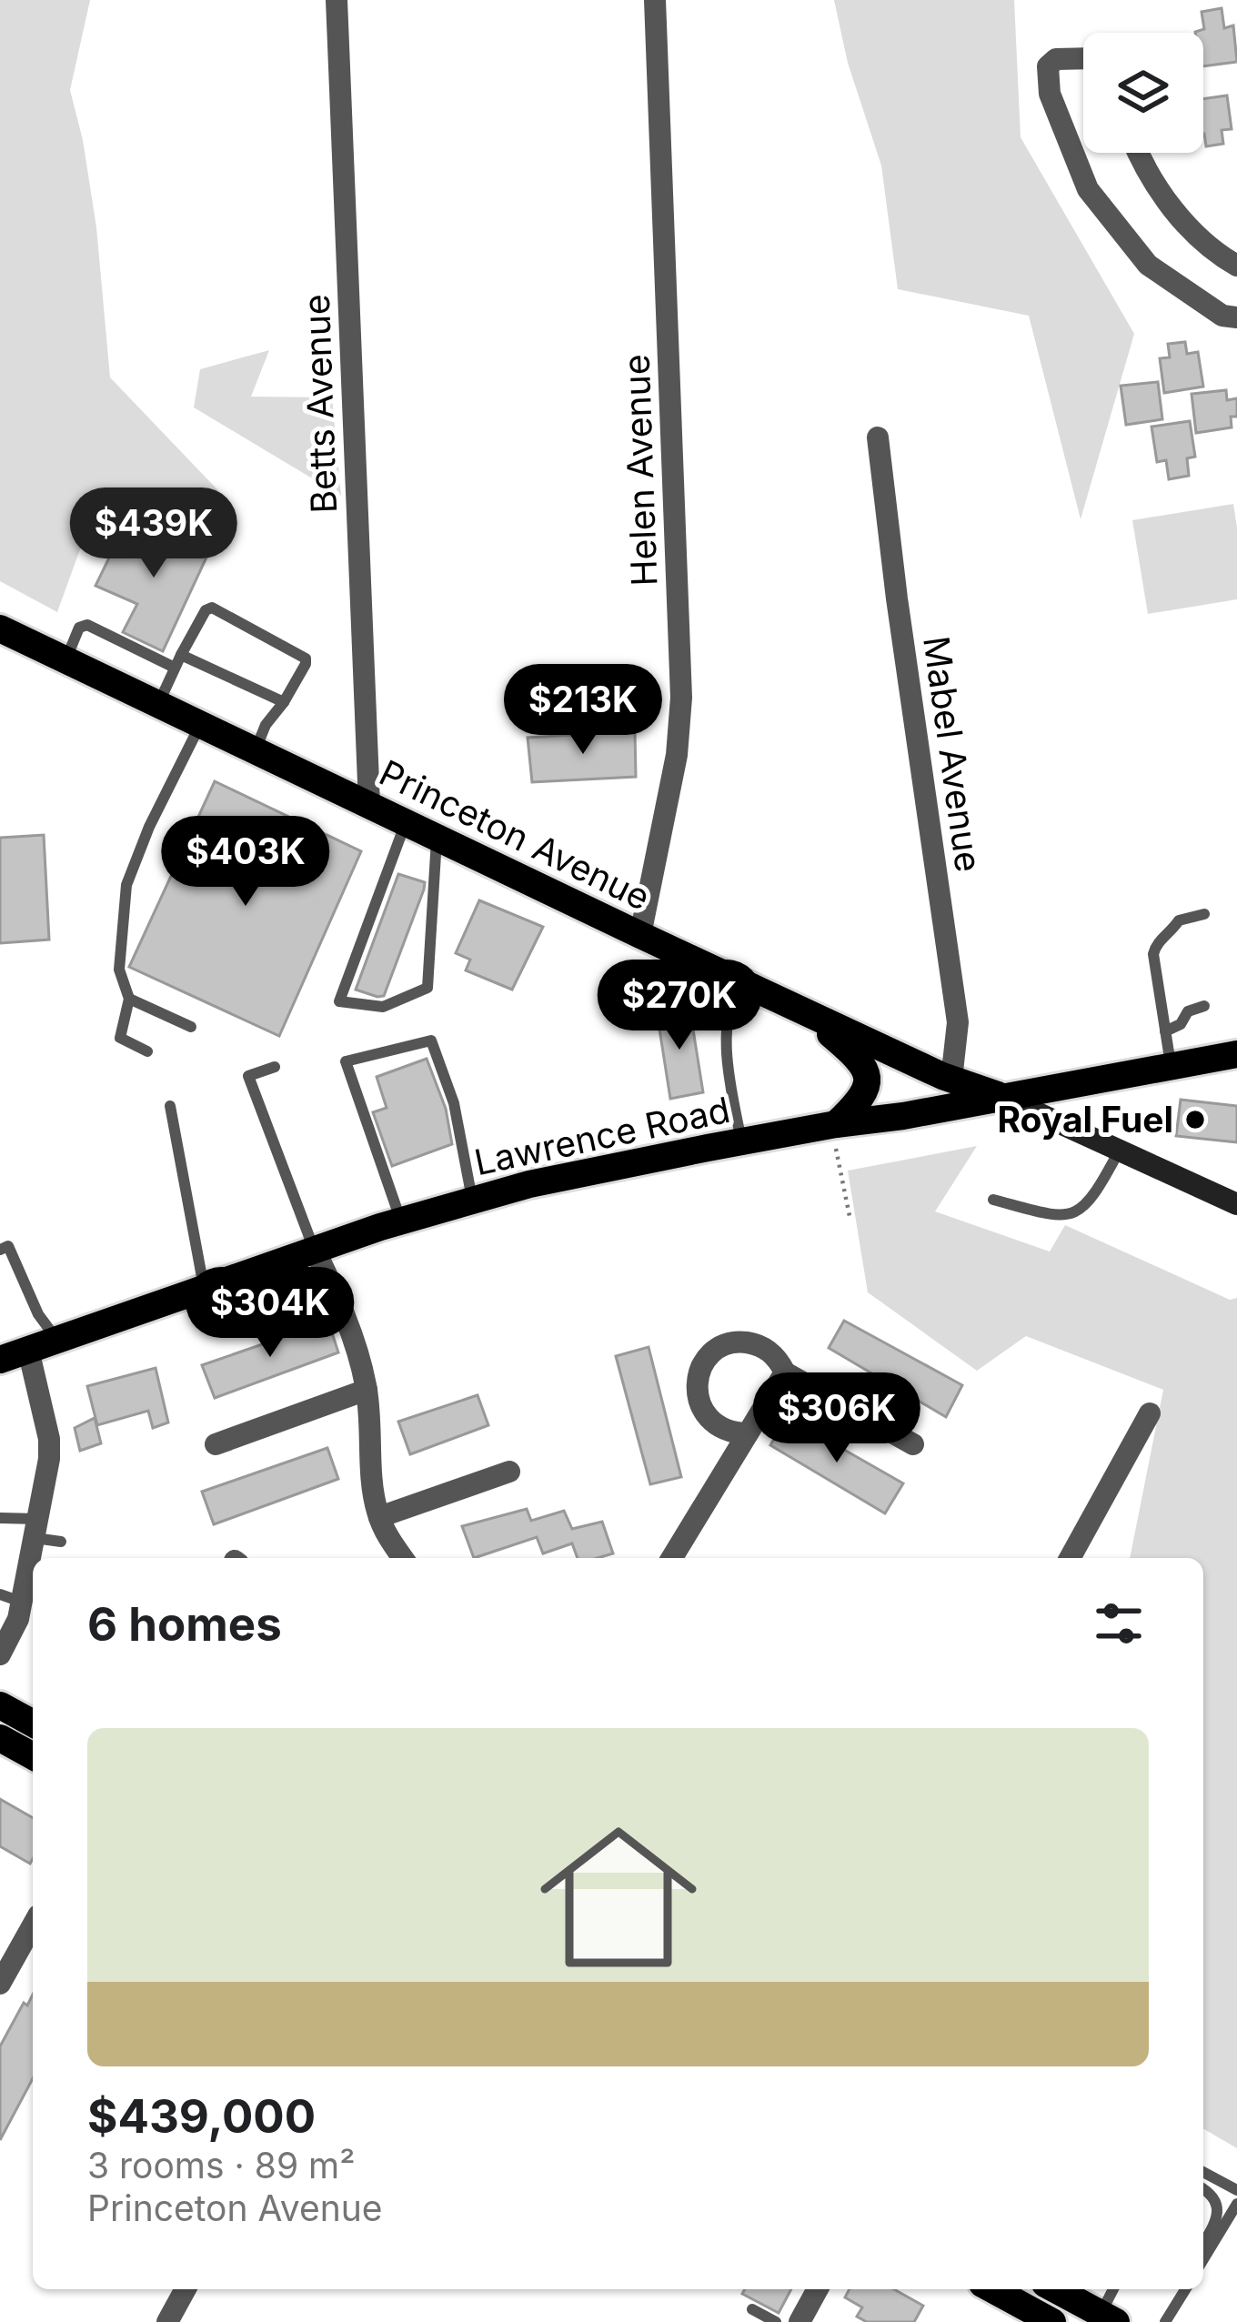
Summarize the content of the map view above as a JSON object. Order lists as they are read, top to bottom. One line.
{"streets":{"main road":["Princeton Avenue","Lawrence Road"],"street":["Betts Avenue","Helen Avenue","Mabel Avenue"]},"crossings":[["Betts Avenue","Princeton Avenue"],["Helen Avenue","Princeton Avenue"],["Mabel Avenue","Princeton Avenue"],["Princeton Avenue","Lawrence Road"]],"places":["Royal Fuel"],"page":{"price":["$439K","$213K","$403K","$270K","$304K","$306K"],"heading":"6 homes","list":[{"name":"$439,000","note":"3 rooms · 89 m² · Princeton Avenue"}]}}
